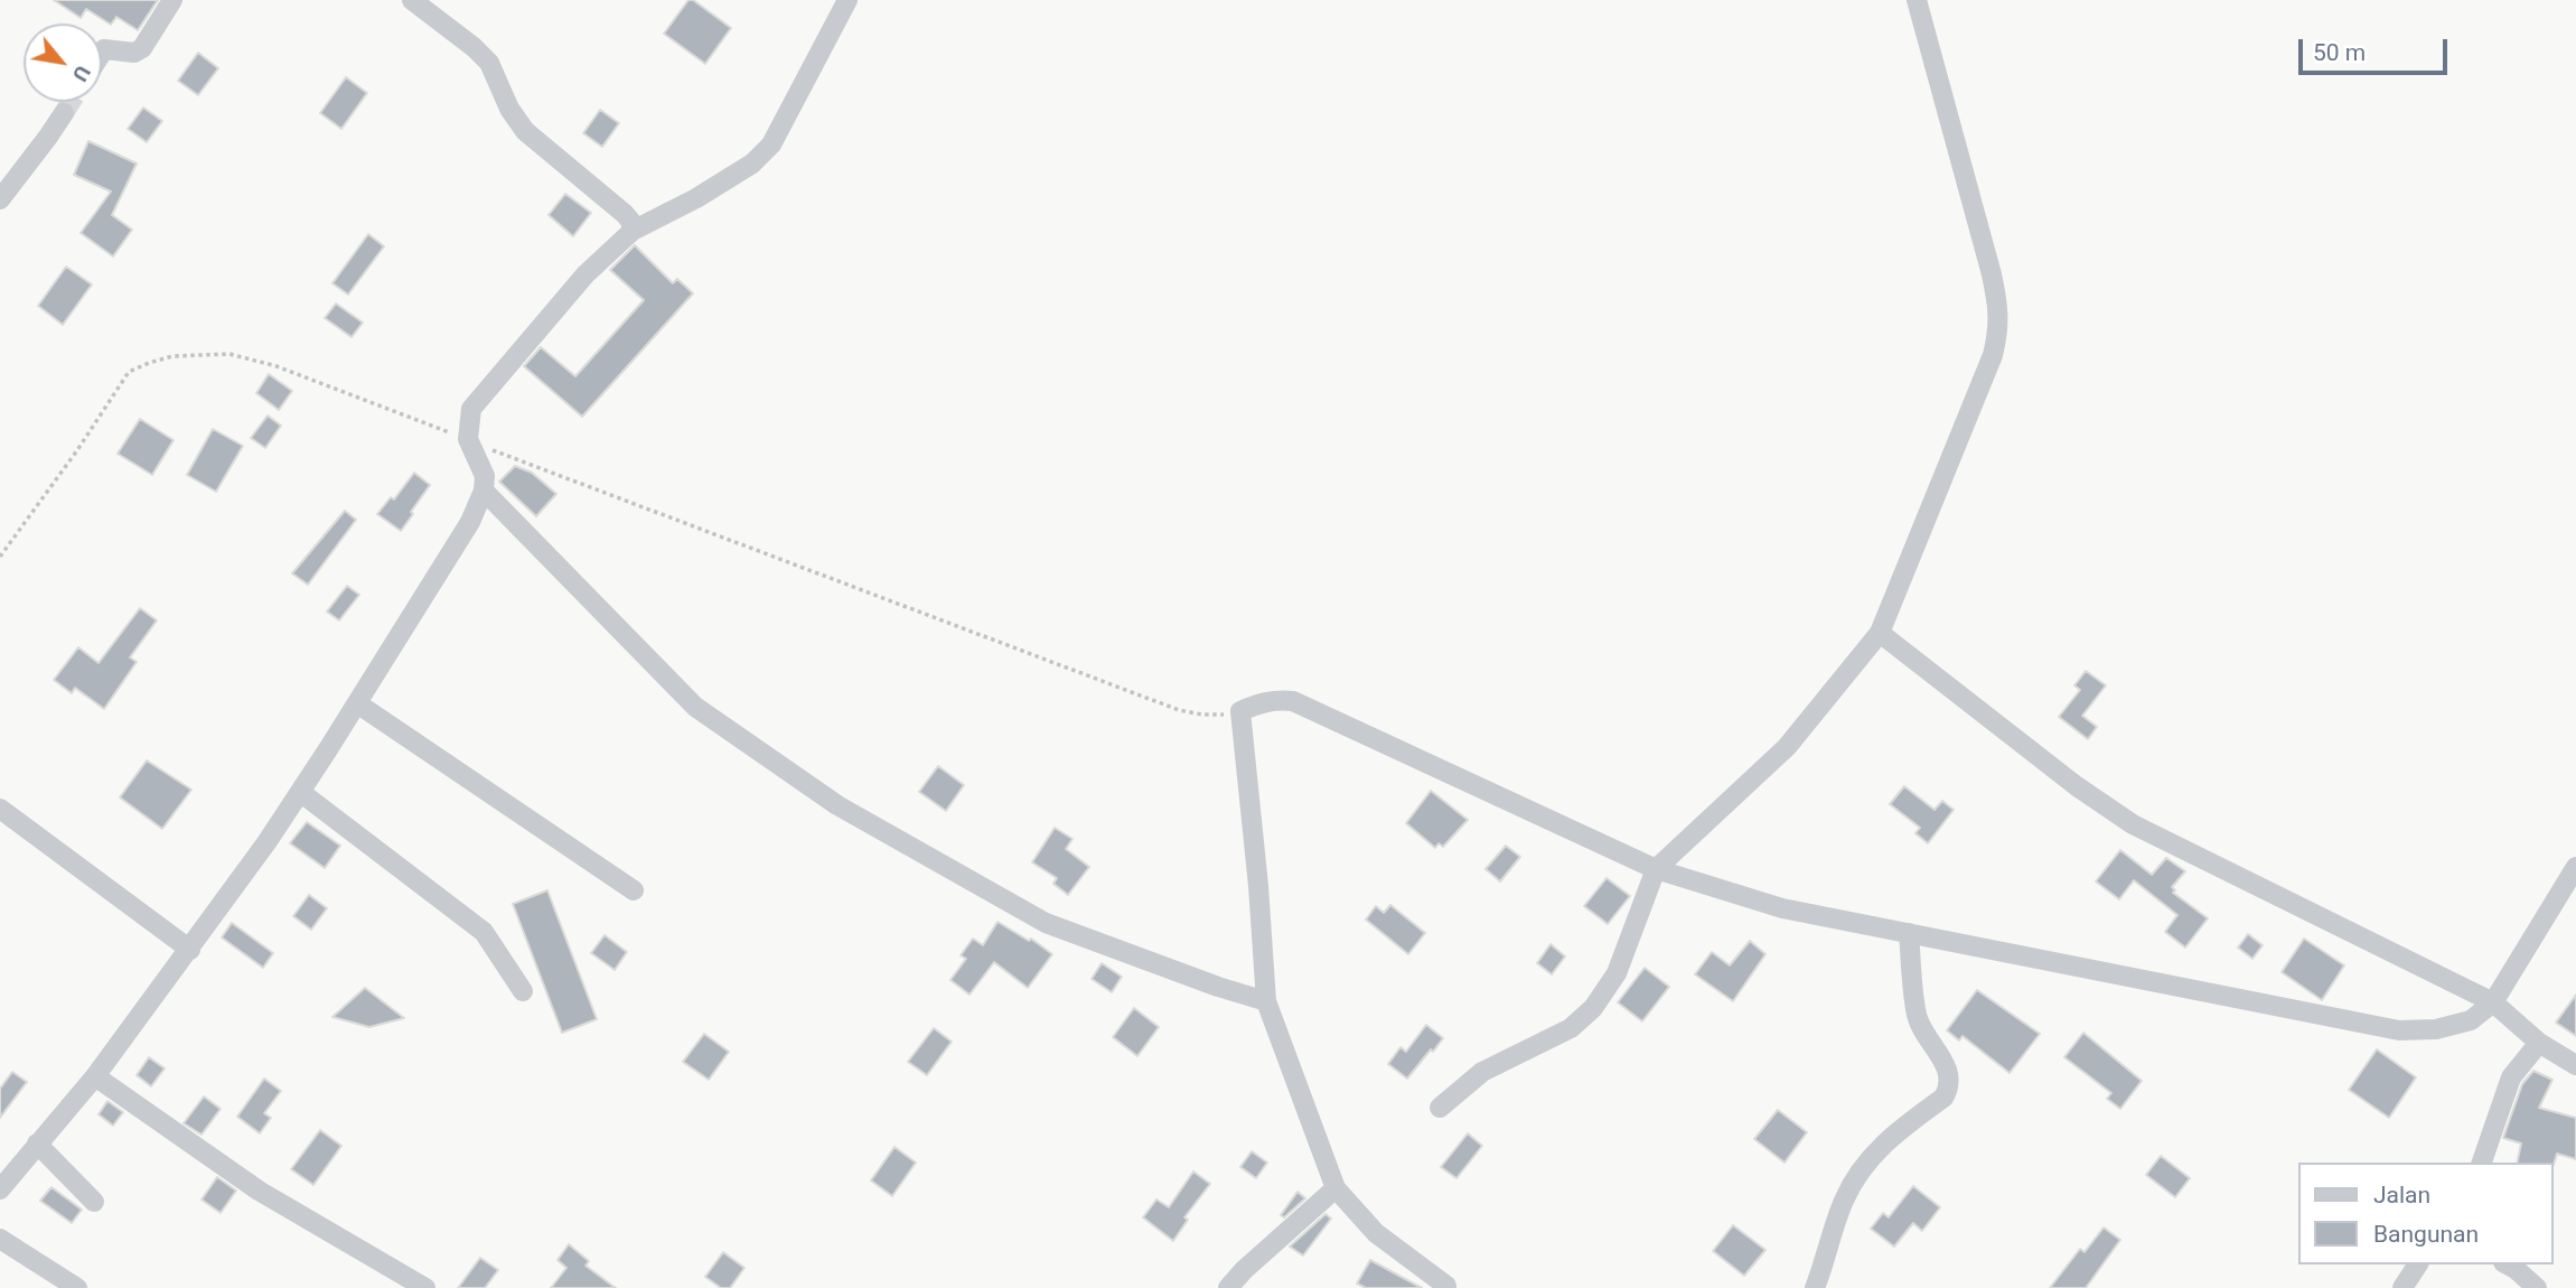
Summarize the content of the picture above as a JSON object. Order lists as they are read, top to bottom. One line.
{"legend":["Jalan","Bangunan"],"scale_bar":"50 m","north":"bottom right"}
